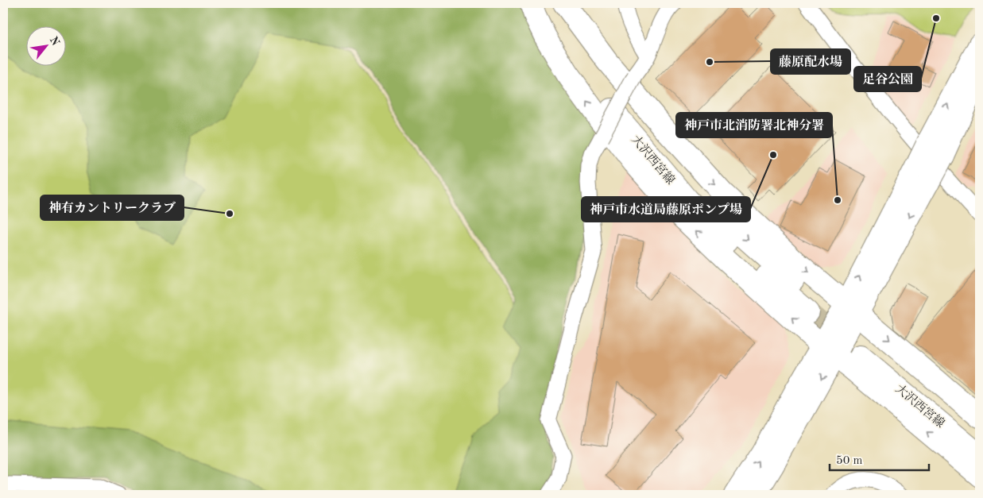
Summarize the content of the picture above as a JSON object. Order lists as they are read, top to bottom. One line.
{"streets":{"main road":["大沢西宮線"]},"places":["足谷公園","藤原配水場","神戸市水道局藤原ポンプ場","神戸市北消防署北神分署","神有カントリークラブ"],"scale_bar":"50 m","north":"top right"}
